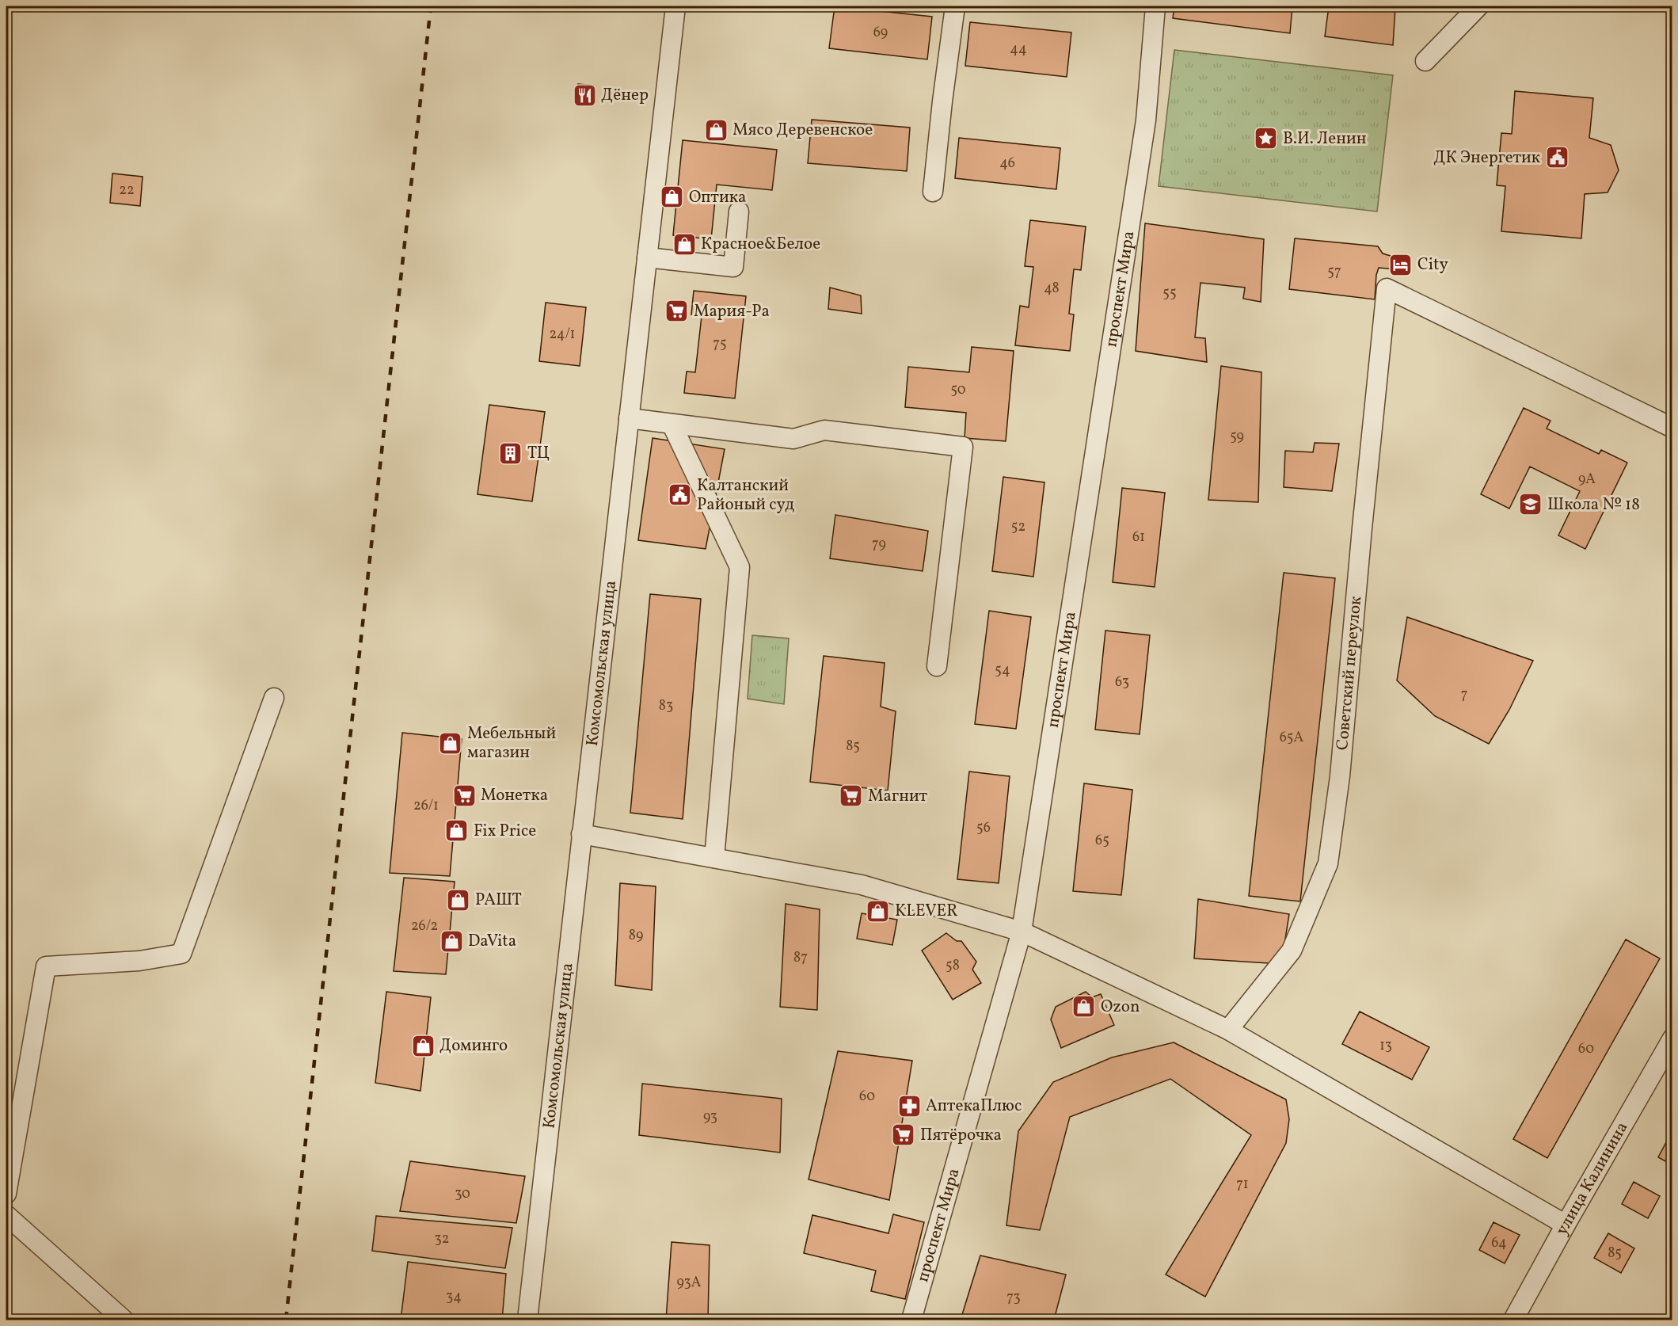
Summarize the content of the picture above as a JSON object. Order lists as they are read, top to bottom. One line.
{"streets":{"street":["проспект Мира","Комсомольская улица","Советский переулок","улица Калинина"]},"places":{"restaurant":["Дёнер"],"shop":["Мясо Деревенское","Оптика","Красное&Белое","Мебельный магазин","Fix Price","РАШТ","KLEVER","DaVita","Ozon","Доминго"],"place":["В.И. Ленин"],"public building":["ДК Энергетик","Калтанский Районый суд"],"hotel":["City"],"supermarket":["Мария-Ра","Монетка","Магнит","Пятёрочка"],"building":["ТЦ"],"school or university":["Школа № 18"],"pharmacy":["АптекаПлюс"]},"house_numbers":["69","44","46","22","57","48","55","24/1","75","50","59","9А","52","61","79","54","63","7","83","65А","85","26/1","56","65","26/2","89","87","58","13","60","60","93","71","30","32","64","85","93А","34","73"]}
